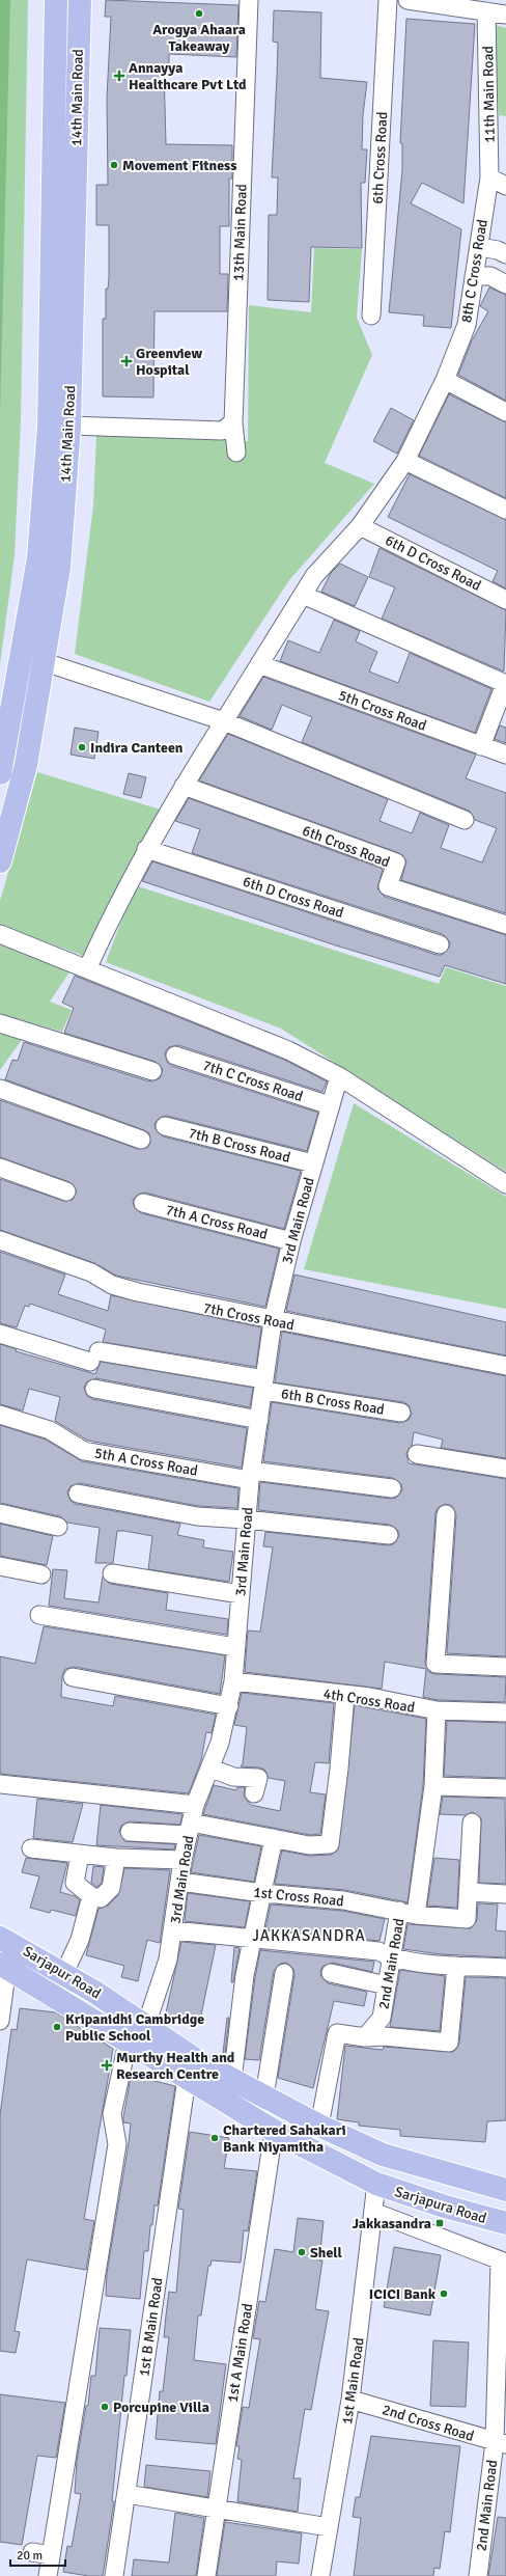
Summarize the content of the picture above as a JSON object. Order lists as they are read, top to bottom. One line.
{"streets":{"main road":["14th Main Road","Sarjapur Road","Sarjapura Road"],"street":["11th Main Road","6th Cross Road","13th Main Road","8th C Cross Road","6th D Cross Road","5th Cross Road","7th C Cross Road","7th B Cross Road","3rd Main Road","7th A Cross Road","7th Cross Road","6th B Cross Road","5th A Cross Road","4th Cross Road","1st Cross Road","2nd Main Road","1st B Main Road","1st A Main Road","1st Main Road","2nd Cross Road"]},"crossings":[["11th Main Road","8th C Cross Road"],["6th Cross Road","8th C Cross Road"],["8th C Cross Road","6th D Cross Road"],["8th C Cross Road","5th Cross Road"],["7th C Cross Road","3rd Main Road"],["7th B Cross Road","3rd Main Road"],["3rd Main Road","7th A Cross Road"],["3rd Main Road","7th Cross Road"],["3rd Main Road","6th B Cross Road"],["3rd Main Road","5th A Cross Road"],["3rd Main Road","4th Cross Road"],["3rd Main Road","1st Cross Road"],["3rd Main Road","Sarjapur Road"],["4th Cross Road","2nd Main Road"],["1st Cross Road","2nd Main Road"],["2nd Main Road","Sarjapura Road"],["2nd Main Road","2nd Cross Road"],["Sarjapur Road","Sarjapura Road"],["Sarjapur Road","1st B Main Road"],["Sarjapur Road","1st A Main Road"],["Sarjapur Road","1st Main Road"],["Sarjapura Road","1st Main Road"],["1st Main Road","2nd Cross Road"]],"districts":["JAKKASANDRA"],"places":{"other":["Arogya Ahaara Takeaway","Movement Fitness","Indira Canteen","Kripanidhi Cambridge Public School","Chartered Sahakari Bank Niyamitha","Shell","ICICI Bank","Porcupine Villa"],"health":["Annayya Healthcare Pvt Ltd","Greenview Hospital","Murthy Health and Research Centre"],"transit":["Jakkasandra"]},"scale_bar":"20 m"}
